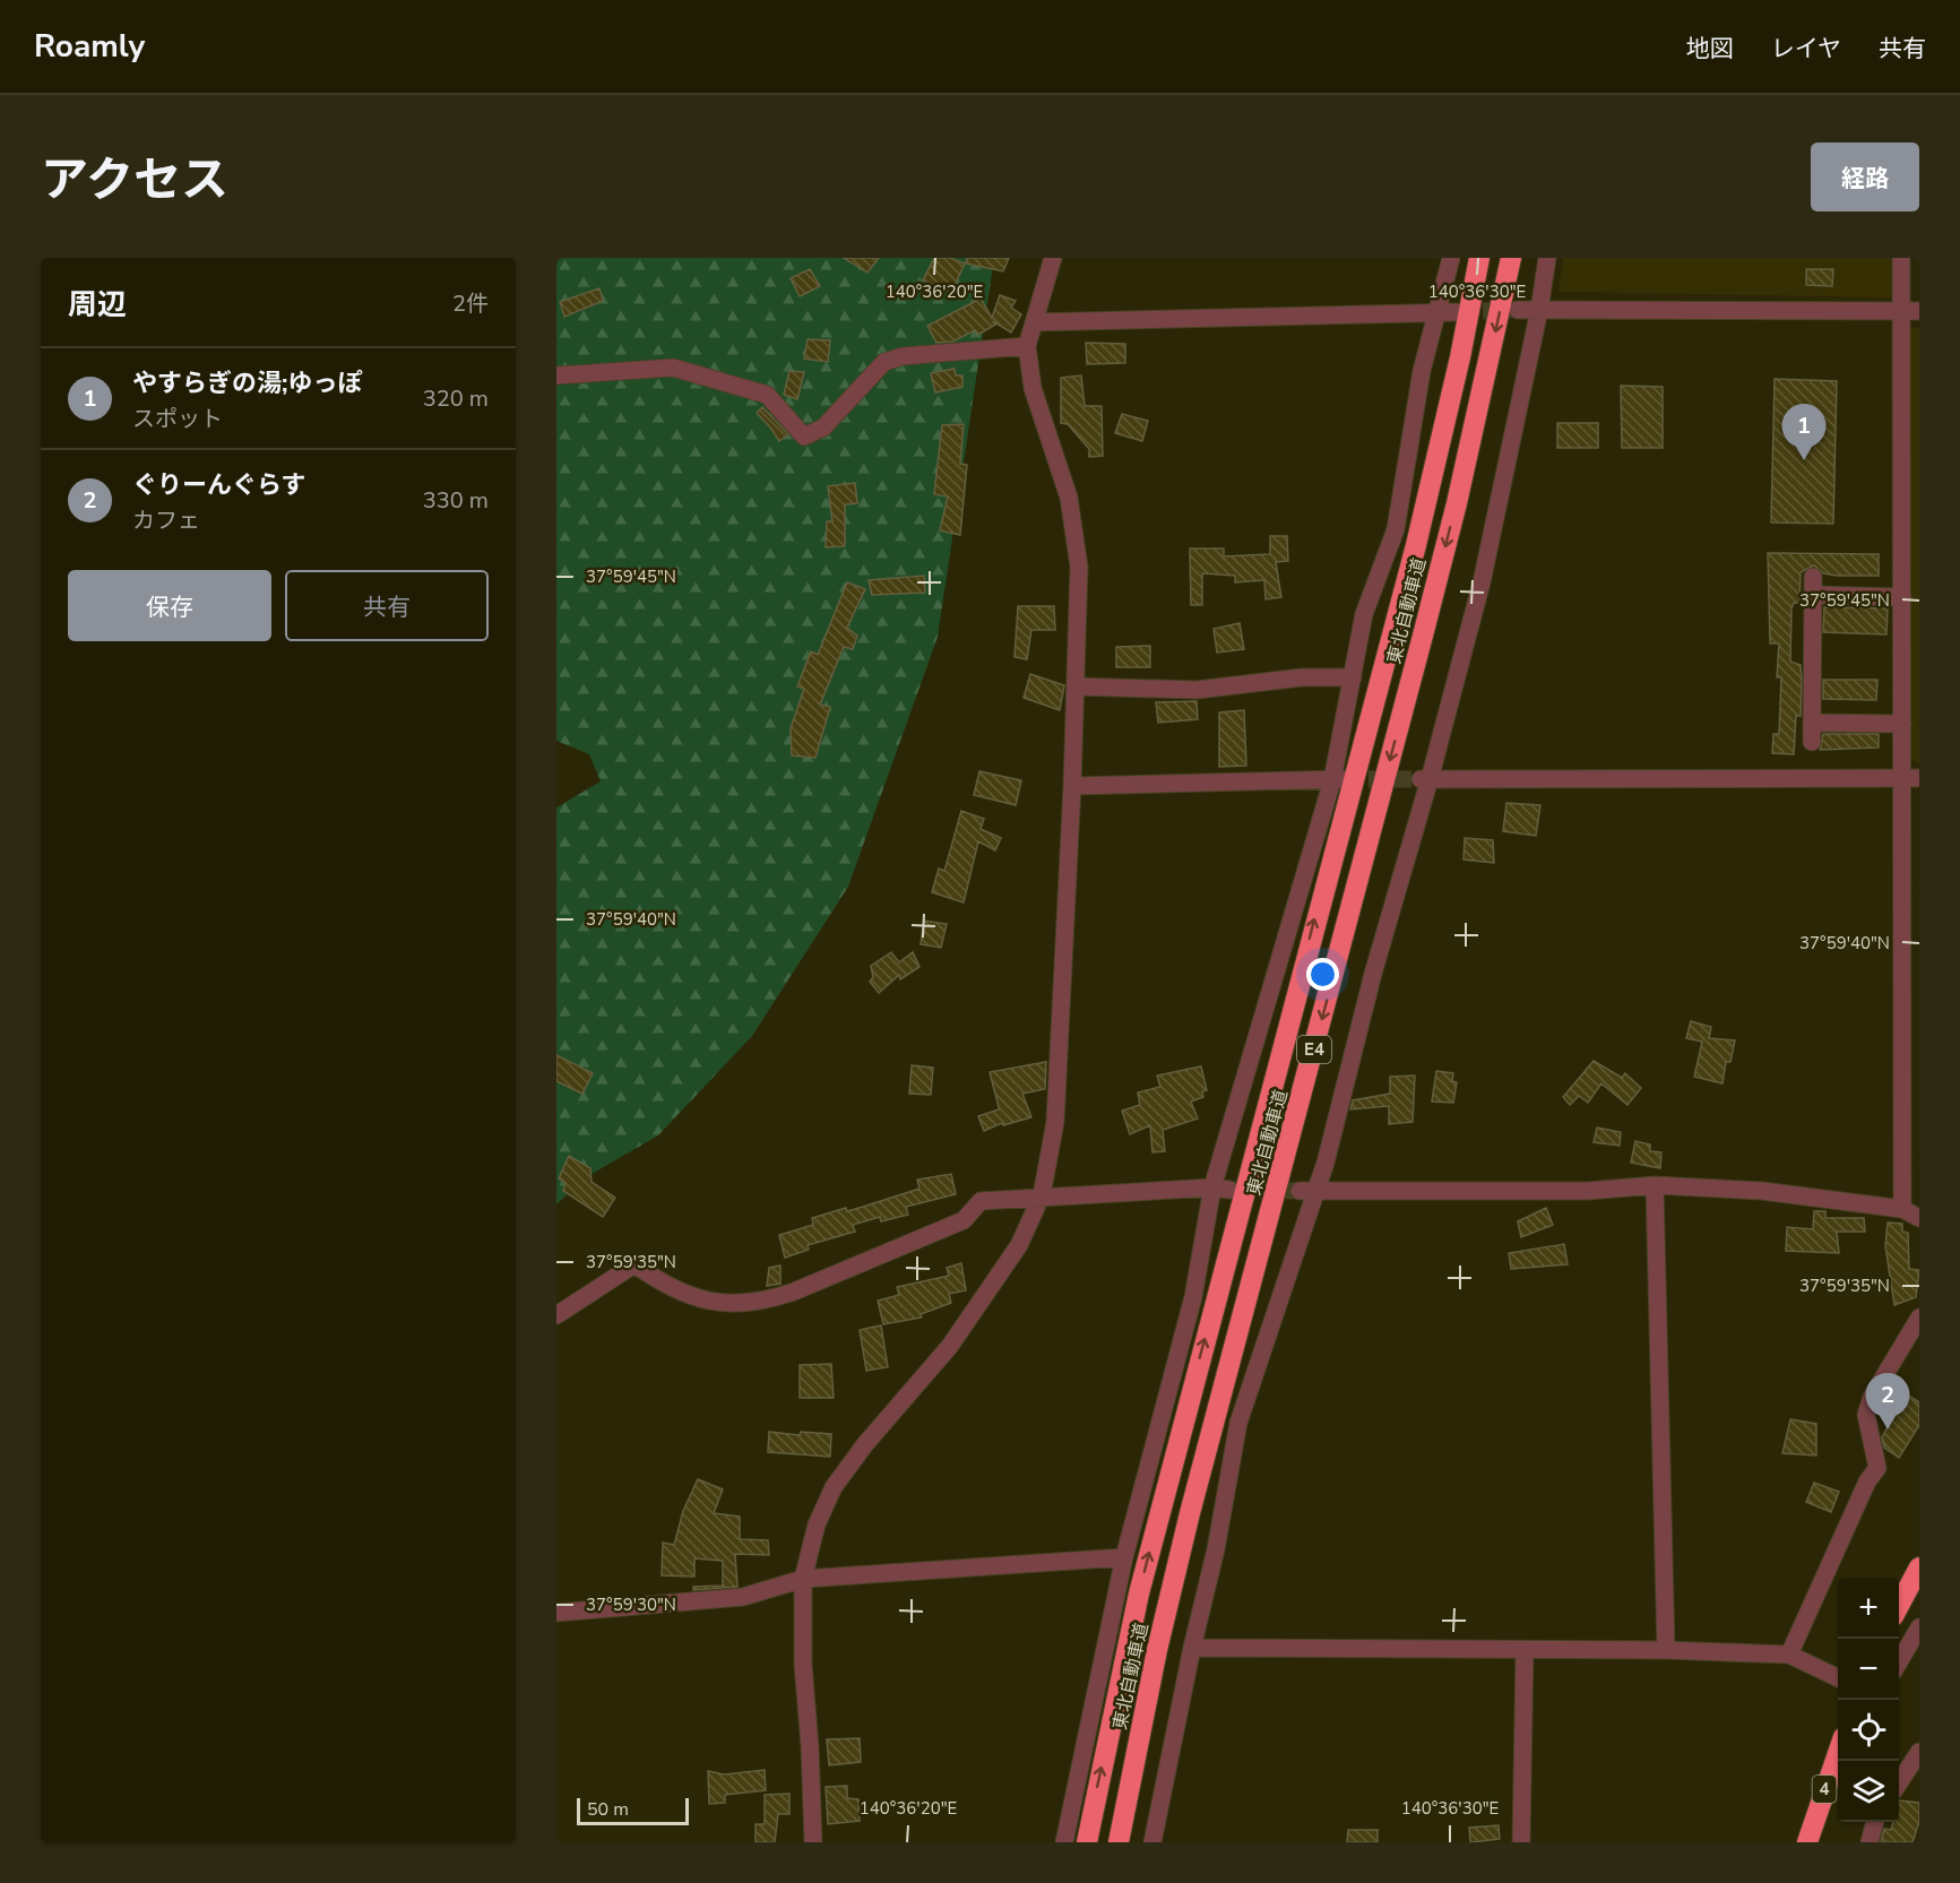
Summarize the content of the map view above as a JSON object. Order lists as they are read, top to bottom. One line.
{"streets":{"highway":["東北自動車道","E4","4"]},"scale_bar":"50 m","page":{"header":"Roamly","nav":["地図","レイヤ","共有"],"title":"アクセス","buttons":["経路",["保存","共有"]],"heading":["周辺","2件"],"list":[{"mark":"1","name":"やすらぎの湯;ゆっぽ","note":"スポット","value":"320 m"},{"mark":"2","name":"ぐりーんぐらす","note":"カフェ","value":"330 m"}],"pins":["1","2"],"map_buttons":["+","−"],"scale":"50 m"},"coordinates":["140°36'20\"E","140°36'30\"E","37°59'45\"N","37°59'40\"N","37°59'35\"N","37°59'30\"N"]}
